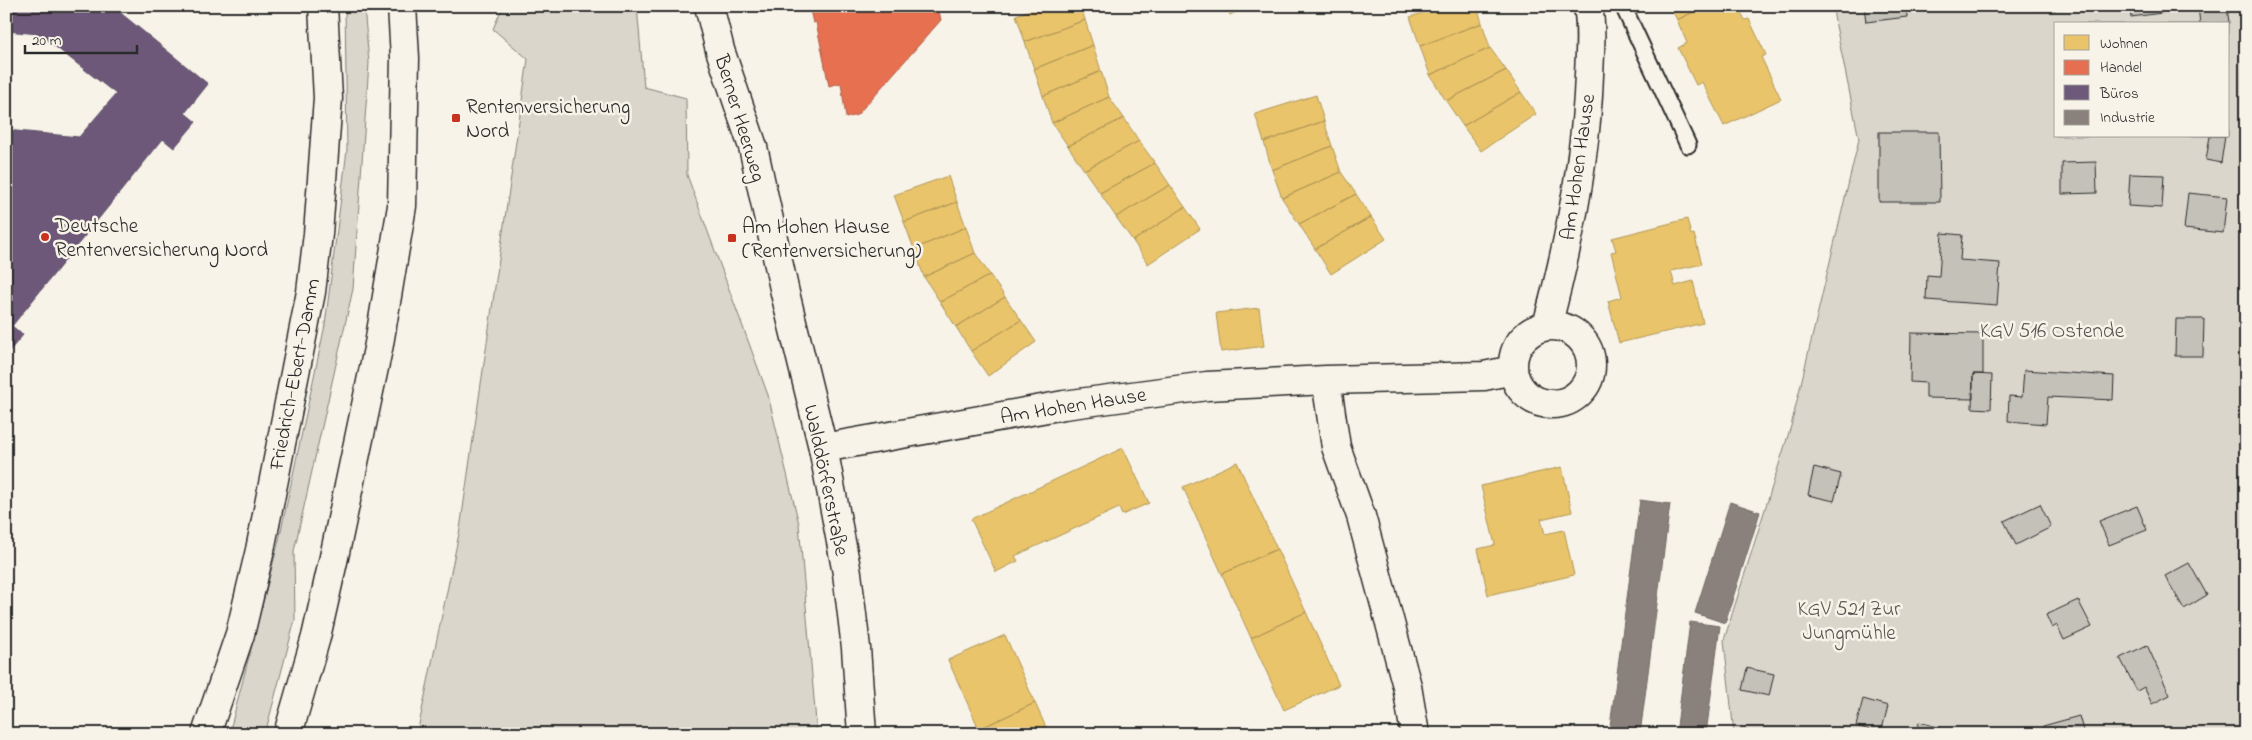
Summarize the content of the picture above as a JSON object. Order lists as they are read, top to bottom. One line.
{"streets":{"street":["Berner Heerweg","Am Hohen Hause","Friedrich-Ebert-Damm","Walddörferstraße"]},"crossings":[["Berner Heerweg","Walddörferstraße"],["Am Hohen Hause","Walddörferstraße"]],"parks":["KGV 516 Ostende","KGV 521 Zur Jungmühle"],"places":{"transit":["Rentenversicherung Nord","Am Hohen Hause (Rentenversicherung)"],"other":["Deutsche Rentenversicherung Nord"]},"legend":["Wohnen","Handel","Büros","Industrie"],"scale_bar":"20 m"}
